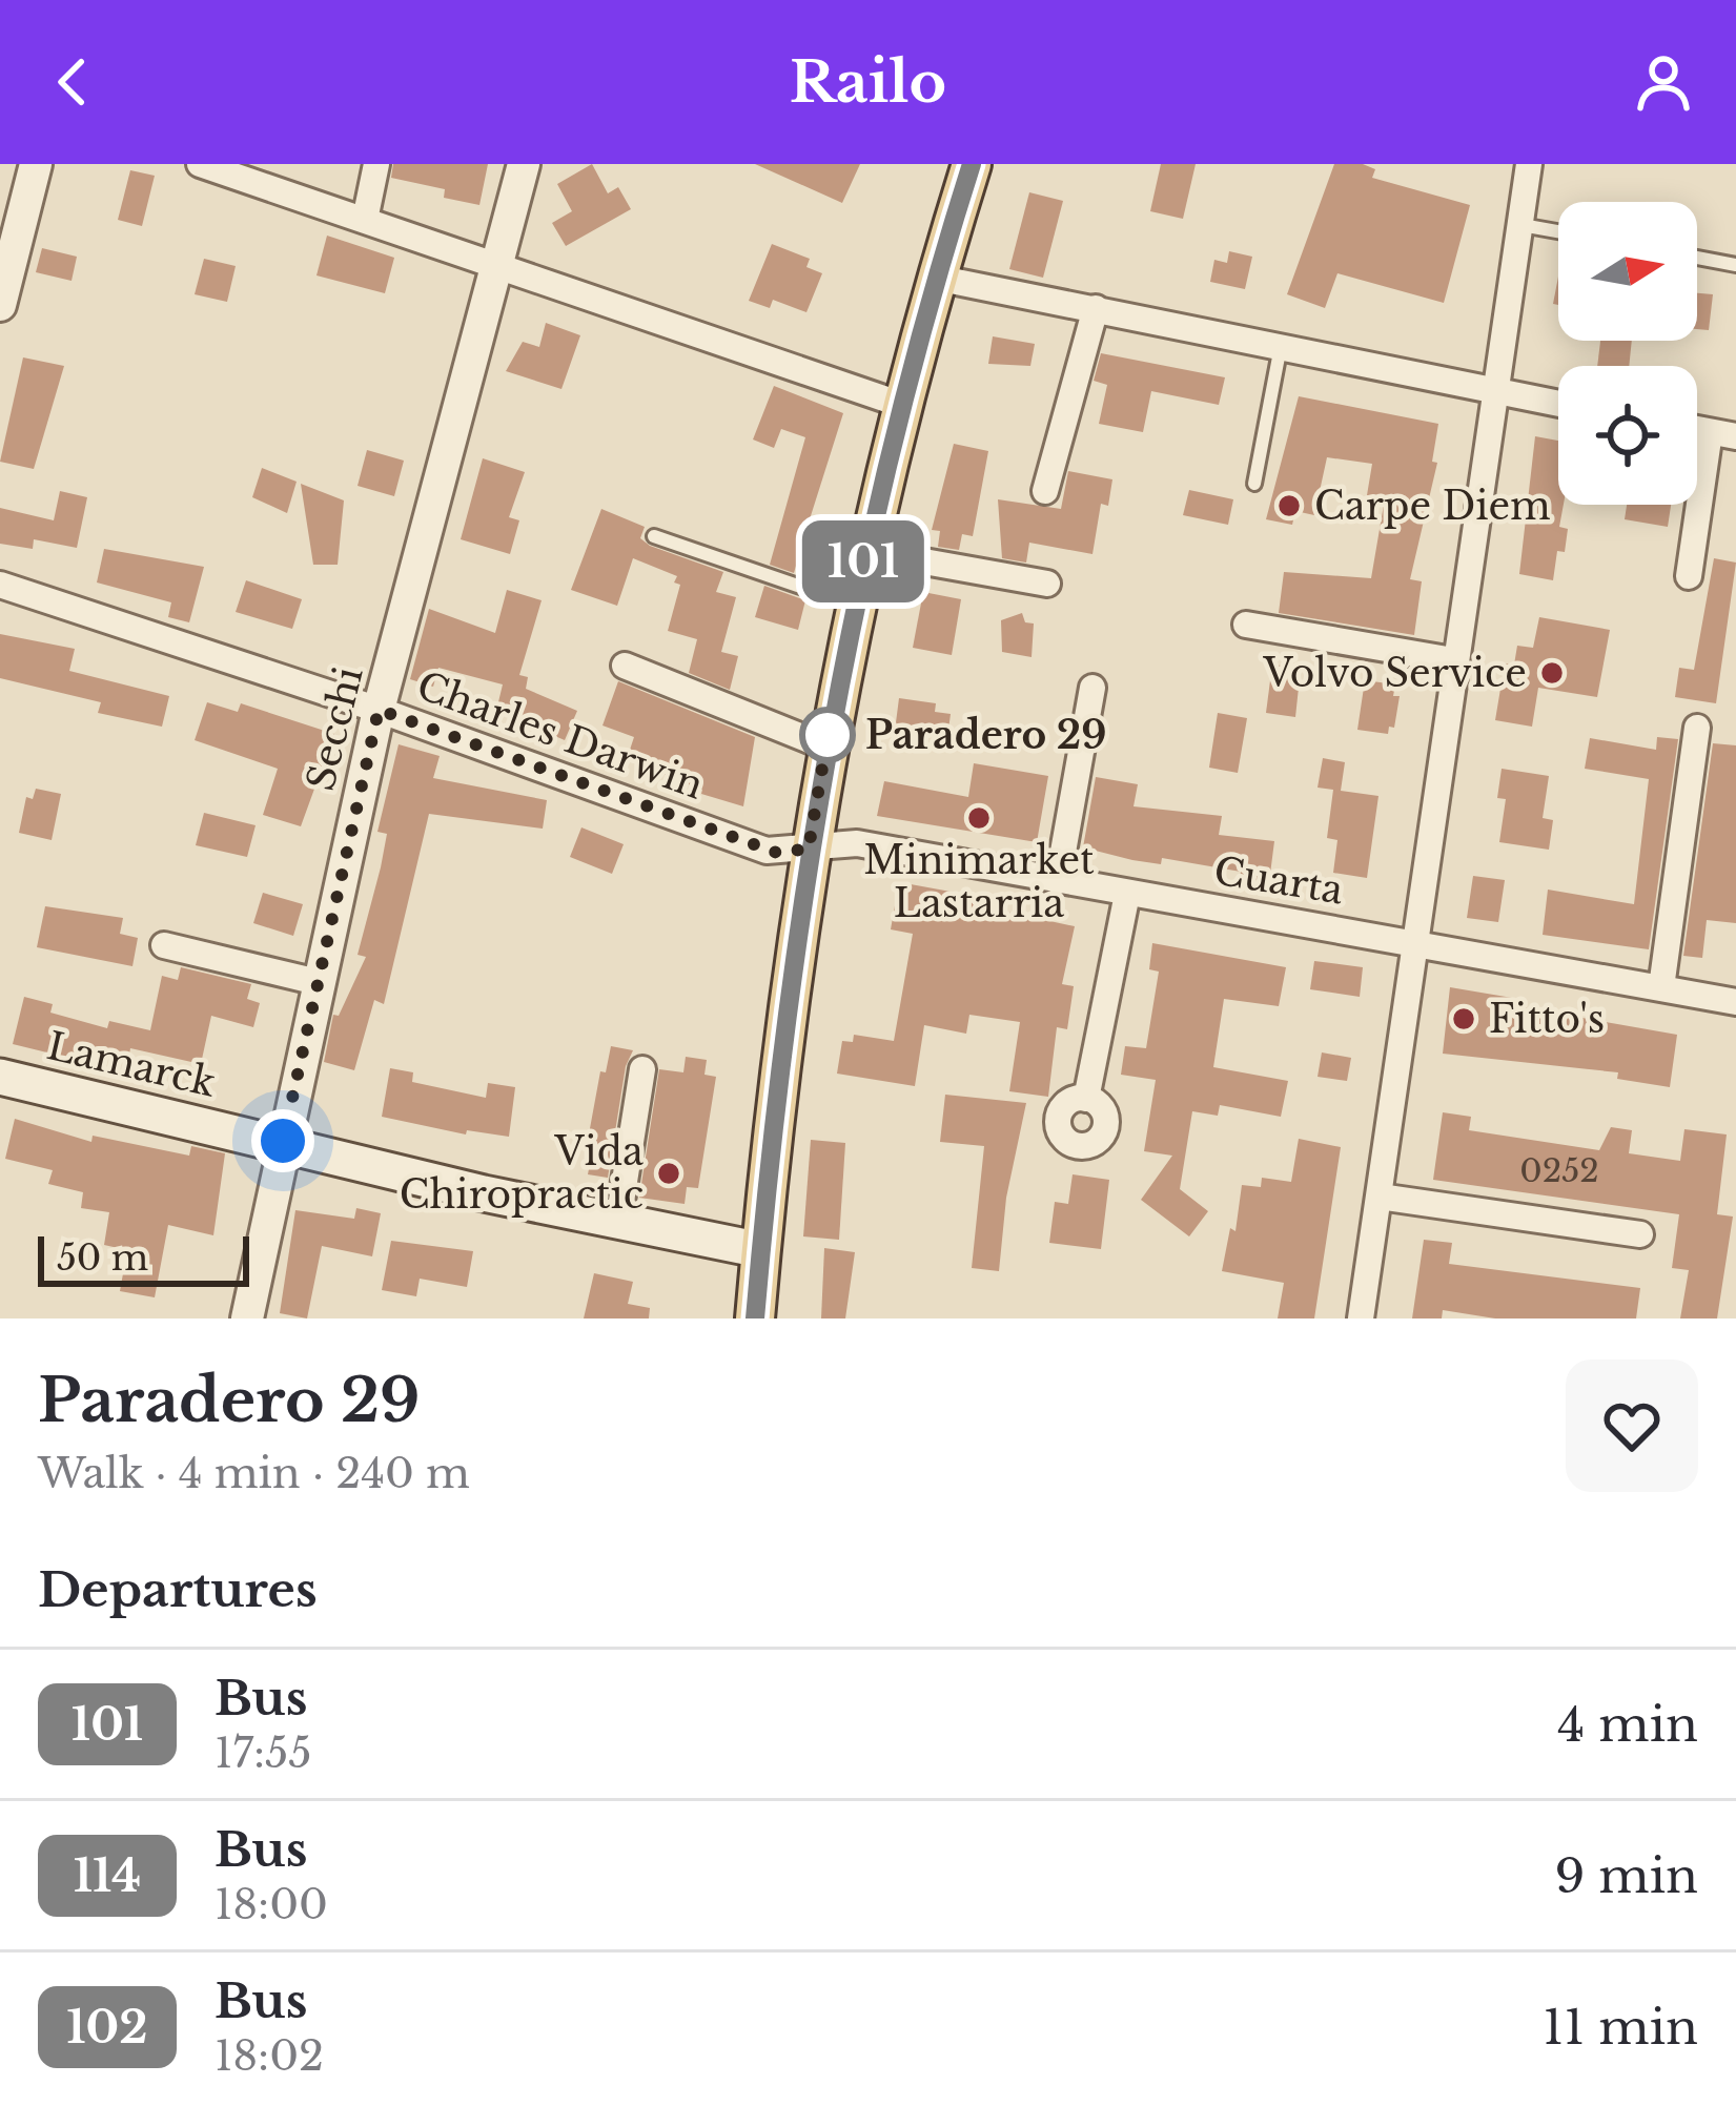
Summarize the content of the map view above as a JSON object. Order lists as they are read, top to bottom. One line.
{"streets":{"main road":["Lamarck"],"street":["Secchi","Charles Darwin","Cuarta"]},"crossings":[["Secchi","Charles Darwin"],["Secchi","Lamarck"],["Charles Darwin","Cuarta"]],"places":["Carpe Diem","Volvo Service","Paradero 29","Minimarket Lastarria","Fitto's","Vida Chiropractic"],"lines":["bus line 101"],"house_numbers":["0252"],"scale_bar":"50 m","north":"right","page":{"header":"Railo","on_map":"101","scale":"50 m","heading":[["Paradero 29","Walk · 4 min · 240 m"],"Departures"],"list":[{"mark":"101","name":"Bus","note":"17:55","value":"4 min"},{"mark":"114","name":"Bus","note":"18:00","value":"9 min"},{"mark":"102","name":"Bus","note":"18:02","value":"11 min"}]}}
